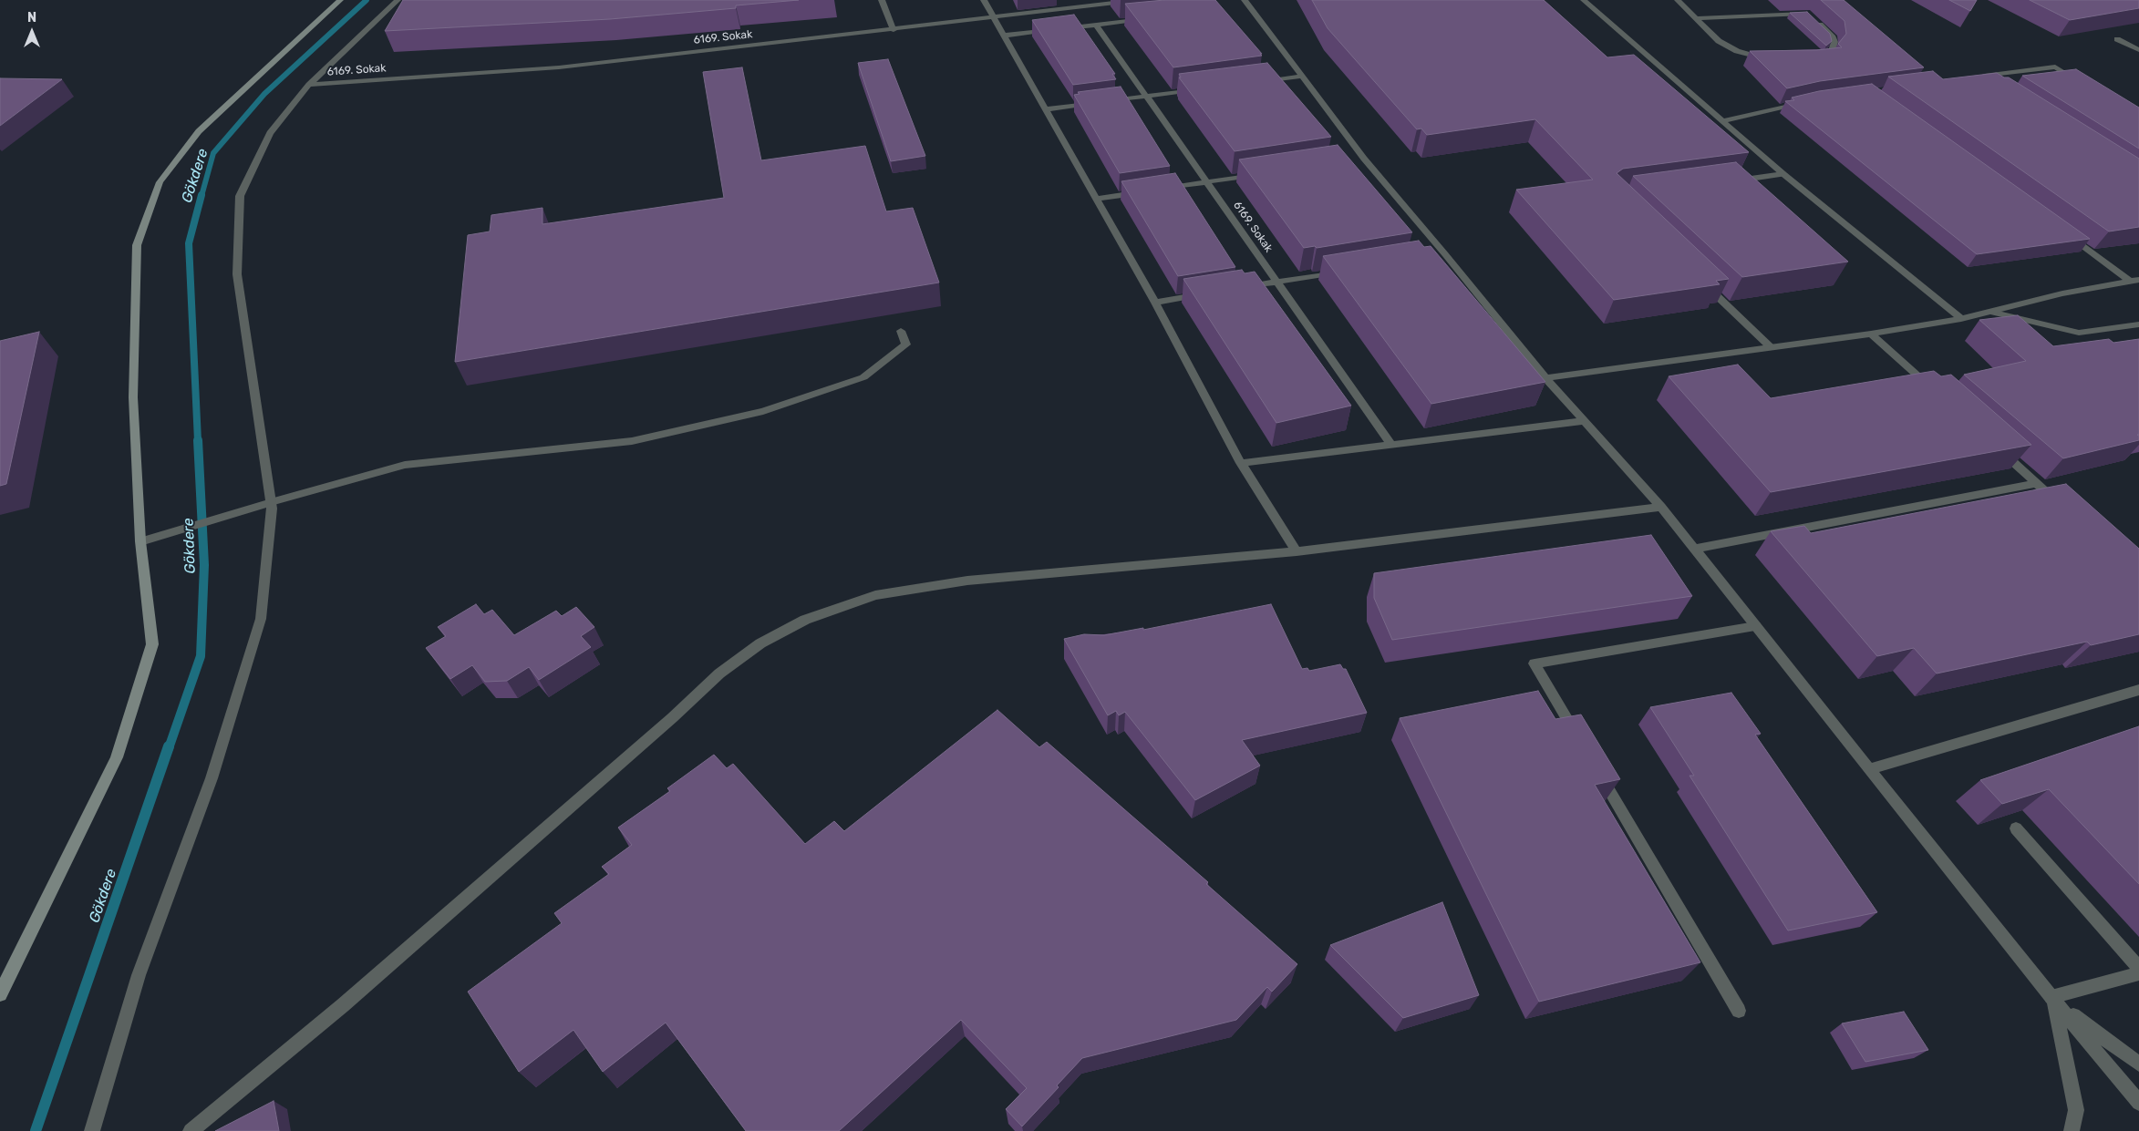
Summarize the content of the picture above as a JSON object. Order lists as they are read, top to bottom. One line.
{"streets":{"street":["6169. Sokak"]},"water":["Gökdere"],"north":"top"}
